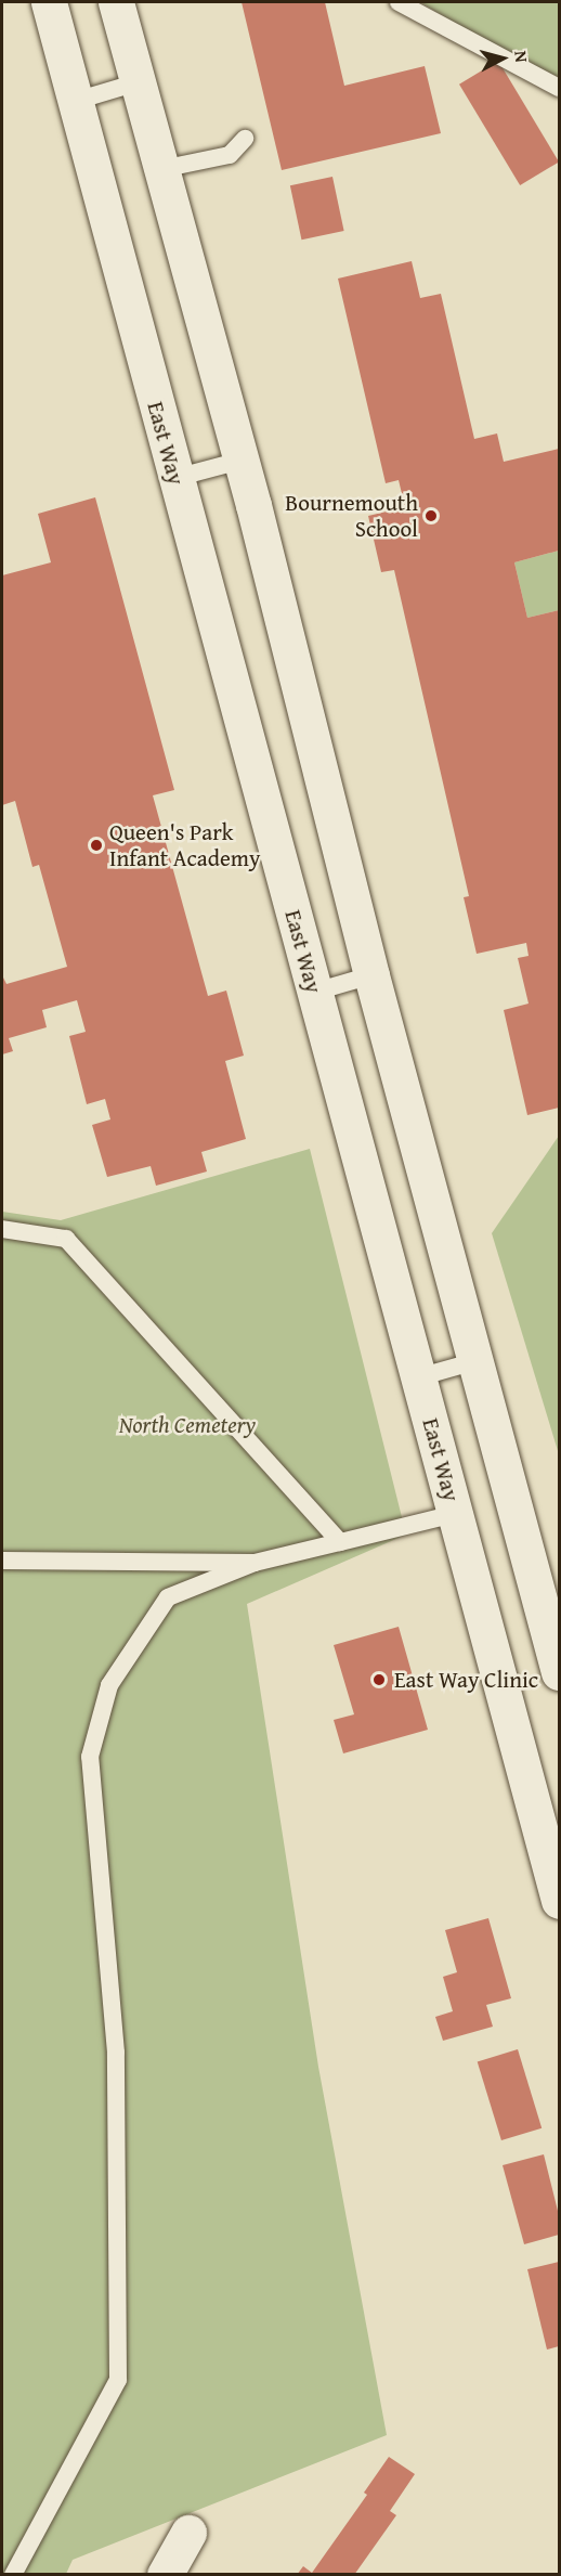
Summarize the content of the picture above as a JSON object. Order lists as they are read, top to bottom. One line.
{"streets":{"street":["East Way"]},"parks":["North Cemetery"],"places":["Bournemouth School","Queen's Park Infant Academy","East Way Clinic"],"north":"right"}
